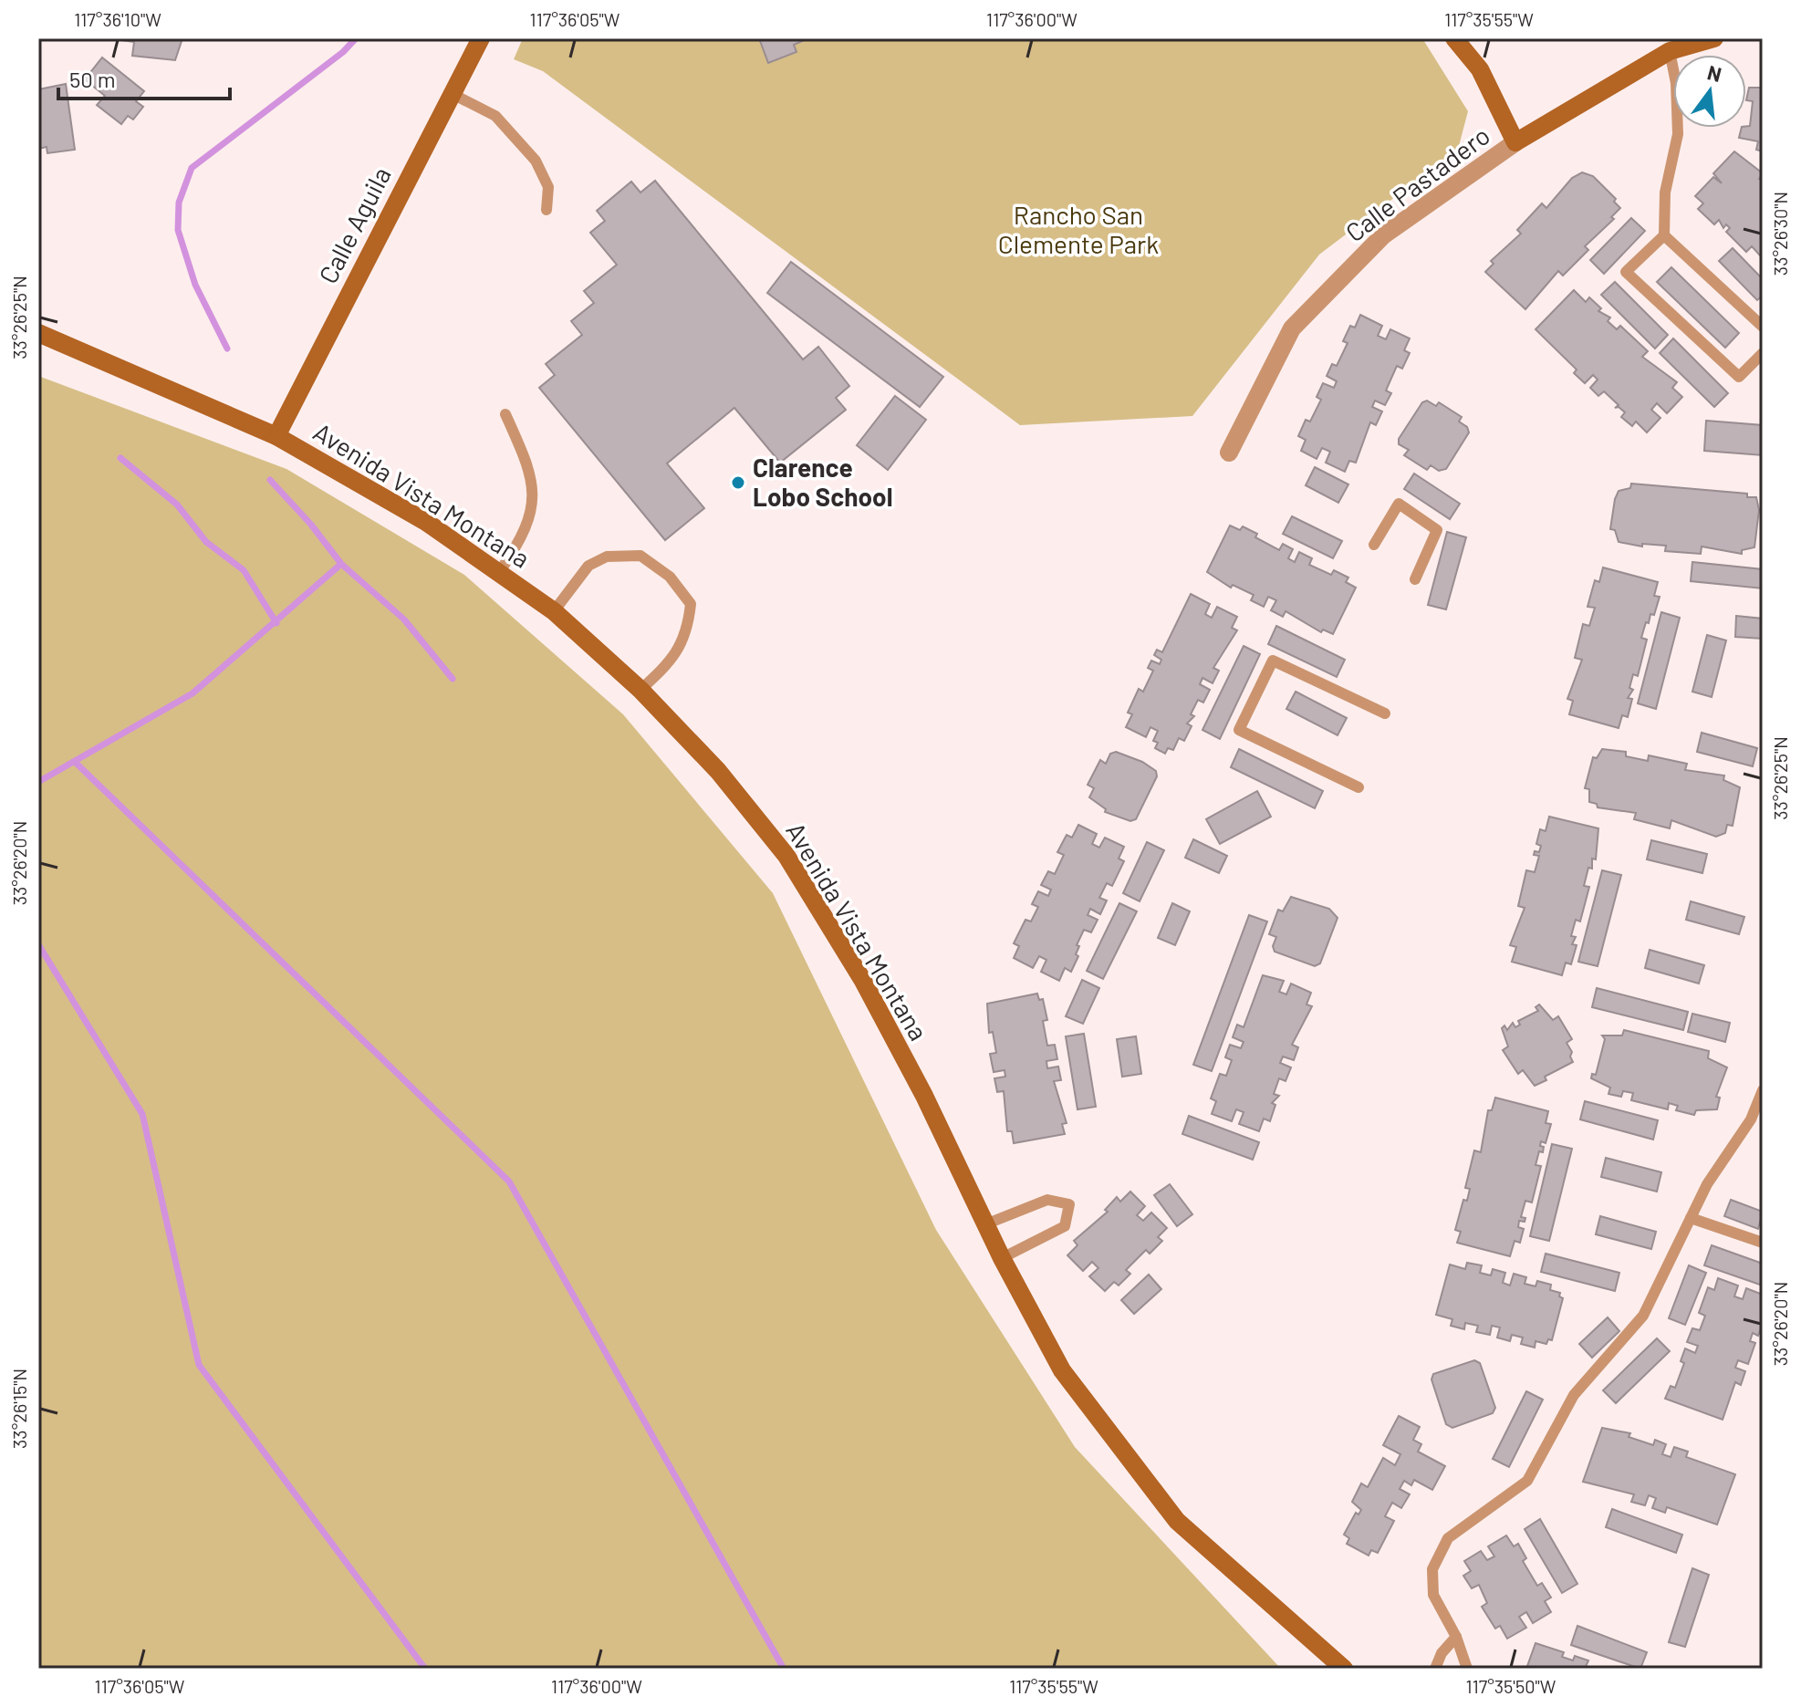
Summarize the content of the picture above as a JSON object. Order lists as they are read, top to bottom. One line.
{"streets":{"street":["Calle Pastadero","Calle Aguila","Avenida Vista Montana"]},"crossings":[["Calle Aguila","Avenida Vista Montana"]],"parks":["Rancho San Clemente Park"],"places":["Clarence Lobo School"],"scale_bar":"50 m","north":"top","coordinates":["117°36'10\"W","117°36'05\"W","117°36'00\"W","117°35'55\"W","33°26'30\"N","33°26'25\"N","33°26'20\"N","33°26'15\"N","117°35'50\"W"]}
